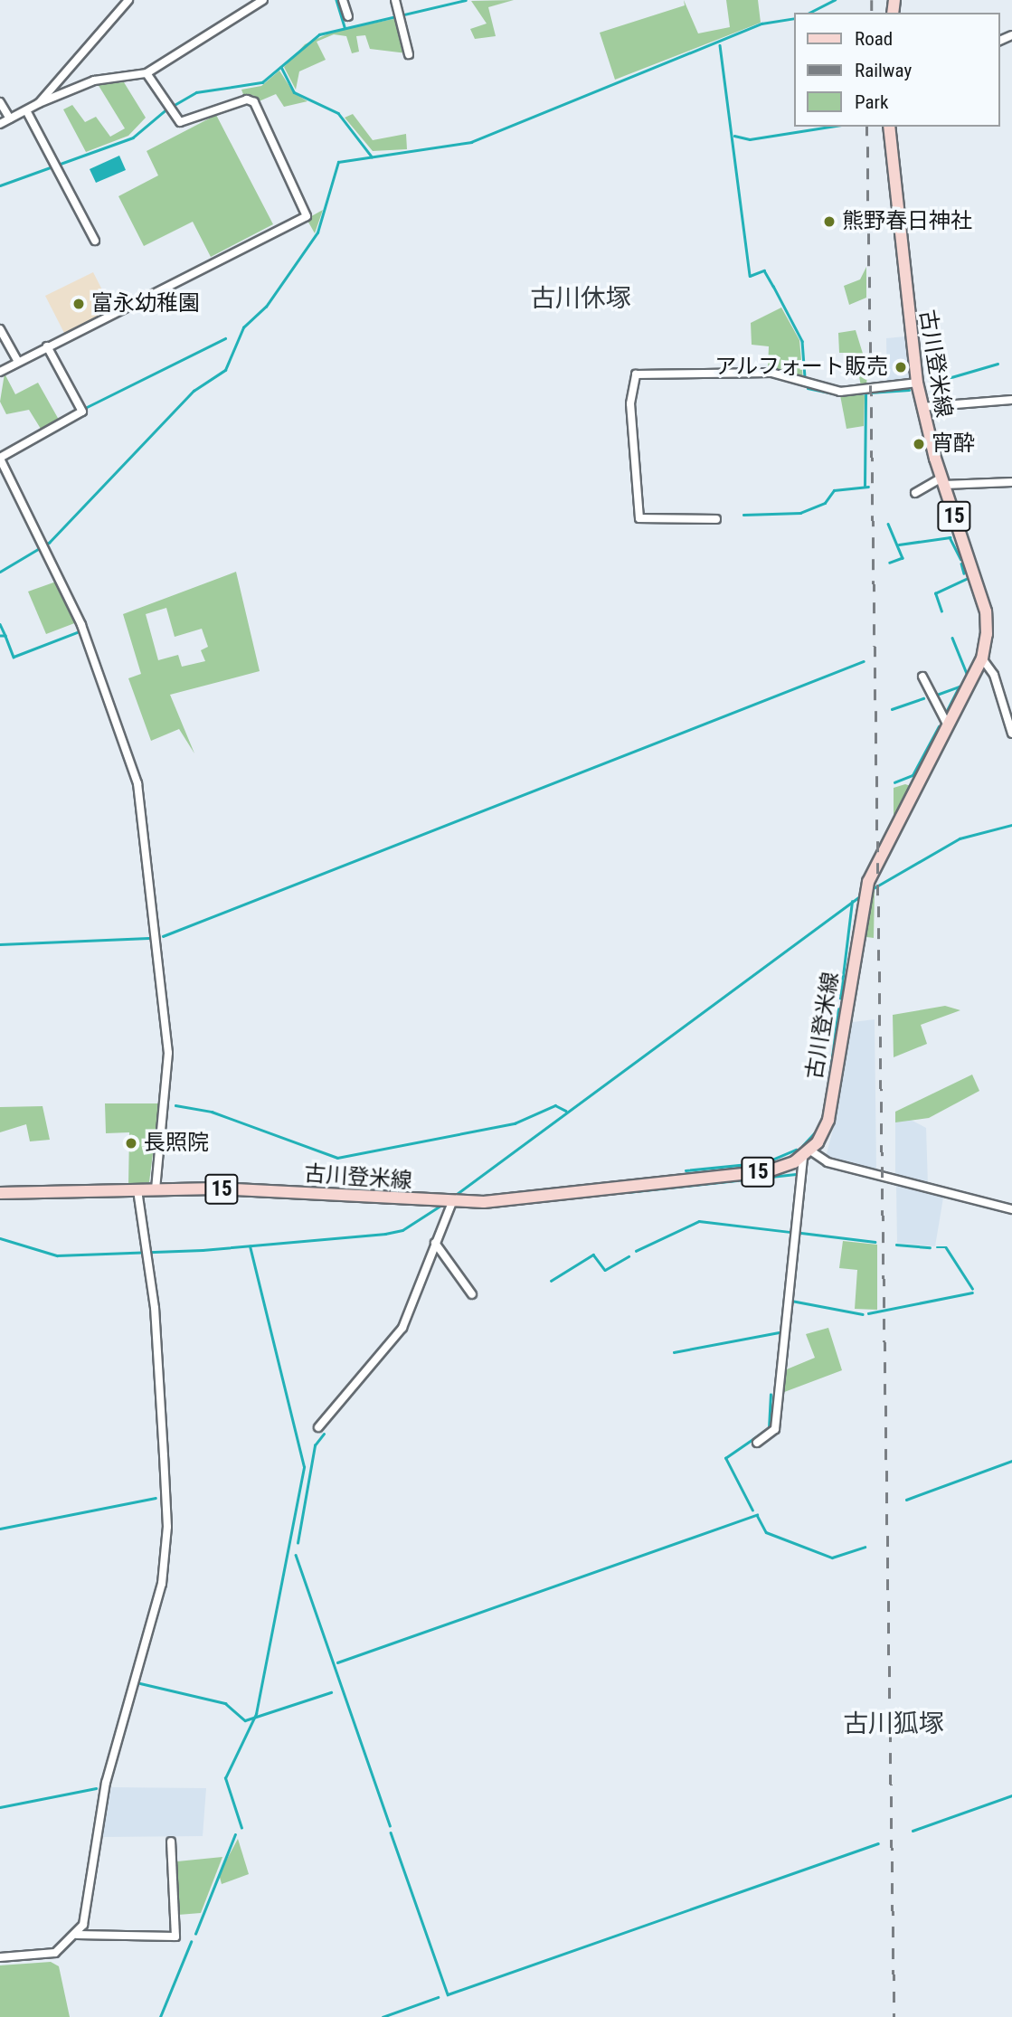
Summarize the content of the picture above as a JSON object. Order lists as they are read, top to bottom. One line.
{"streets":{"main road":["古川登米線","15"]},"districts":["古川休塚","古川狐塚"],"places":["熊野春日神社","富永幼稚園","アルフォート販売","宵酔","長照院"],"legend":["Road","Railway","Park"]}
